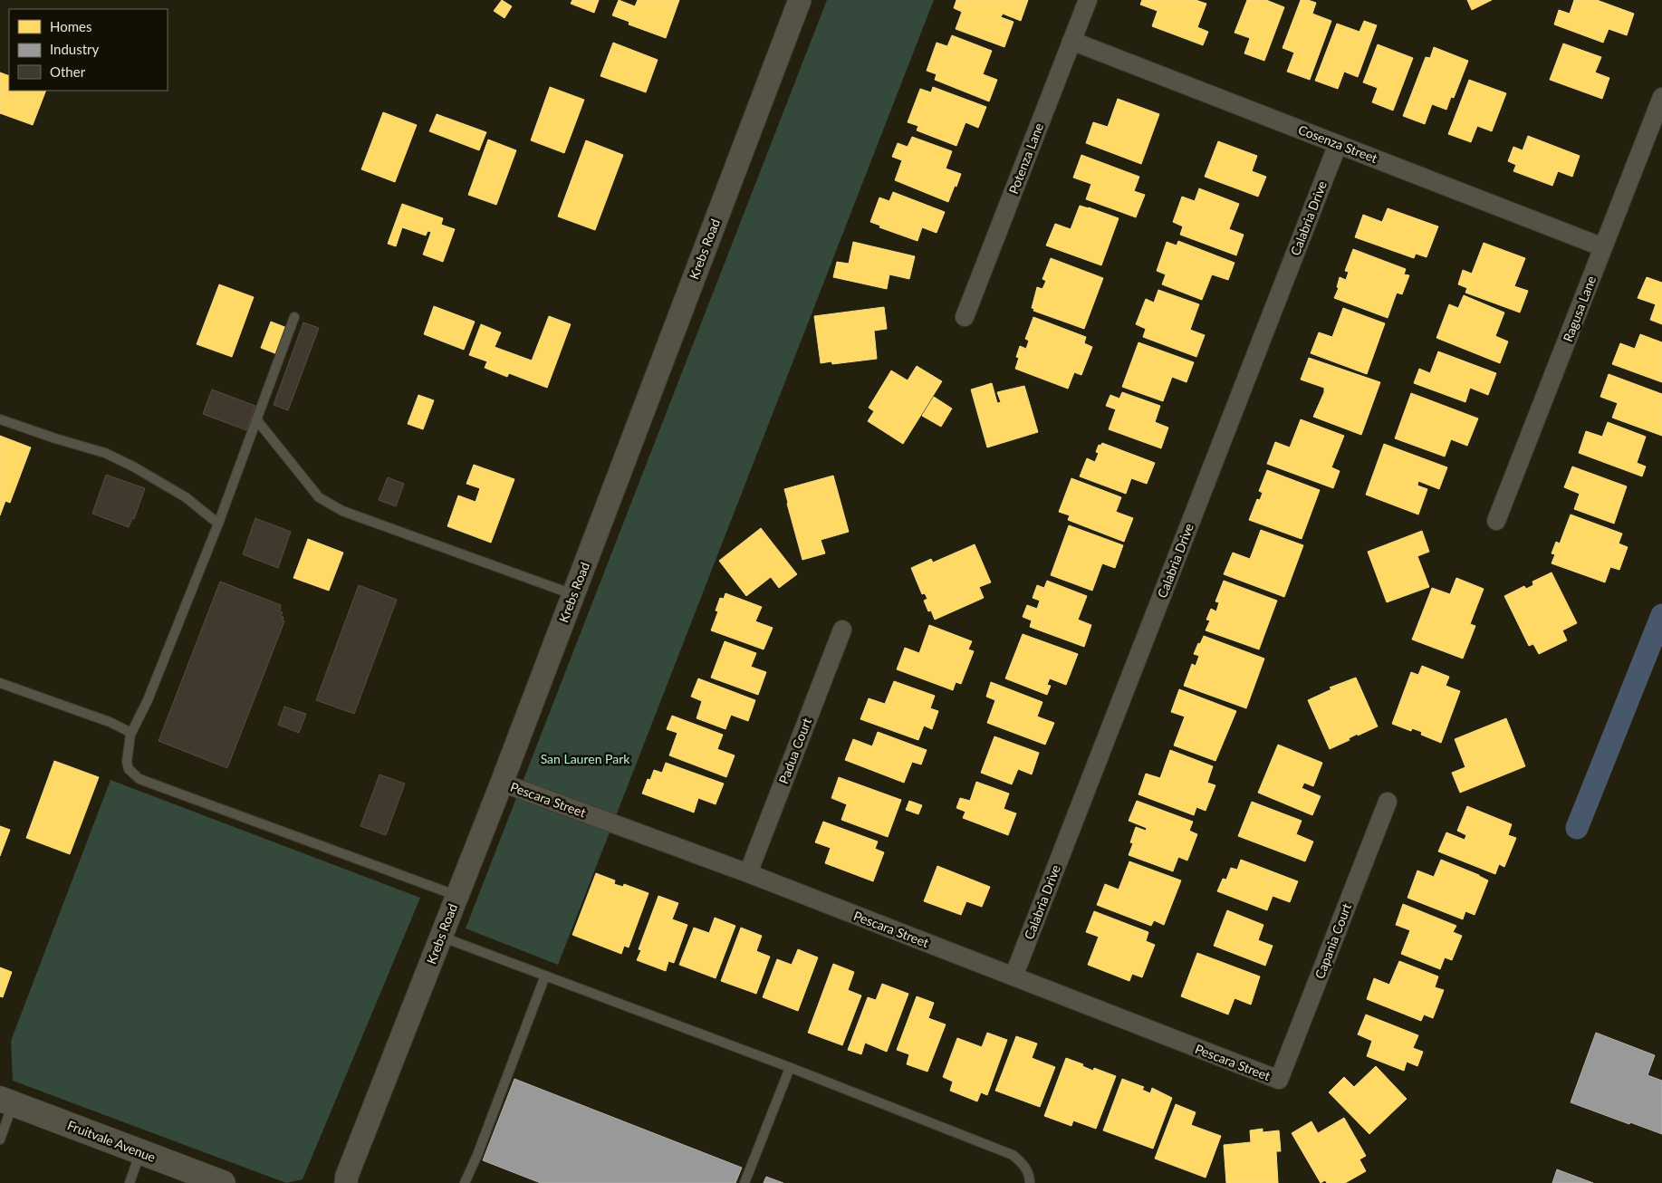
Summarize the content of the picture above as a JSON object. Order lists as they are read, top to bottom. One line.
{"streets":{"main road":["Fruitvale Avenue"],"street":["Cosenza Street","Potenza Lane","Calabria Drive","Krebs Road","Ragusa Lane","Padua Court","Pescara Street","Capania Court"]},"crossings":[["Cosenza Street","Potenza Lane"],["Cosenza Street","Calabria Drive"],["Cosenza Street","Ragusa Lane"],["Calabria Drive","Pescara Street"],["Krebs Road","Pescara Street"],["Padua Court","Pescara Street"],["Pescara Street","Capania Court"]],"parks":["San Lauren Park"],"legend":["Homes","Industry","Other"]}
